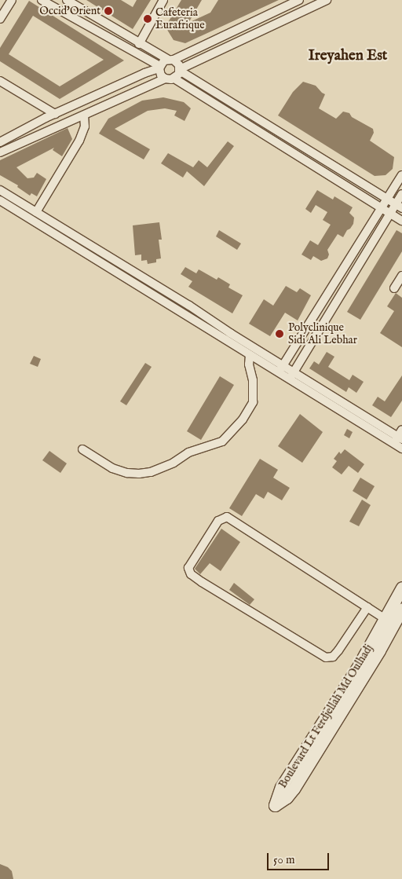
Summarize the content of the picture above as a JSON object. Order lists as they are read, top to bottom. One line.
{"streets":{"street":["Boulevard Lt Ferdjellah Md Oulhadj"]},"districts":["Ireyahen Est"],"places":["Occid'Orient","Cafeteria Eurafrique","Polyclinique Sidi Ali Lebhar"],"scale_bar":"50 m"}
